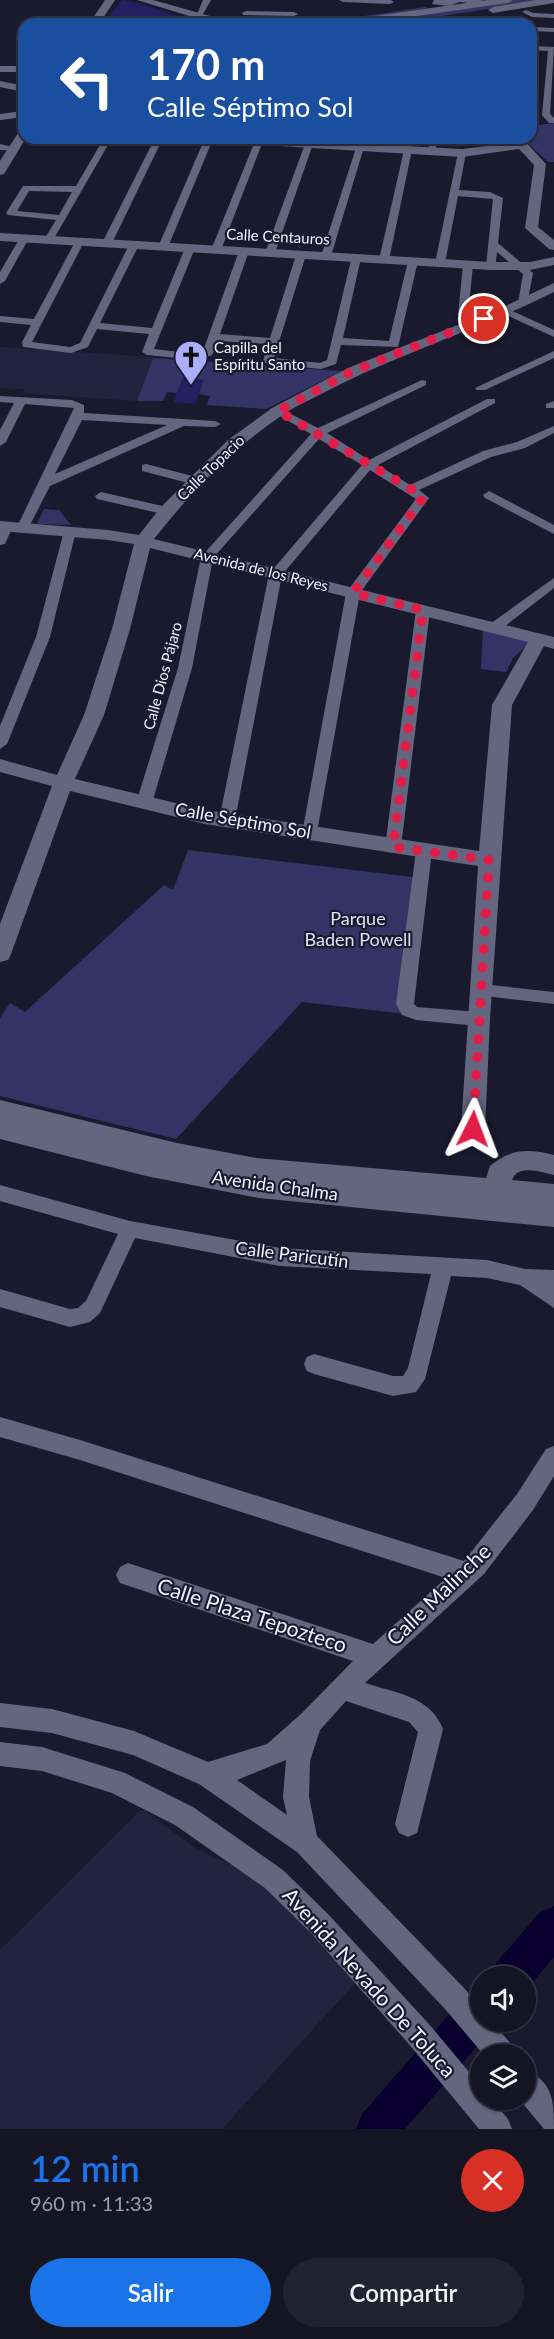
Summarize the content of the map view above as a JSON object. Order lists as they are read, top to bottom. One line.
{"streets":{"street":["Calle Centauros","Calle Topacio","Avenida de los Reyes","Calle Dios Pájaro","Calle Séptimo Sol","Avenida Chalma","Calle Paricutín","Calle Malinche","Calle Plaza Tepozteco","Avenida Nevado De Toluca"]},"crossings":[["Calle Topacio","Avenida de los Reyes"],["Avenida de los Reyes","Calle Dios Pájaro"],["Calle Dios Pájaro","Calle Séptimo Sol"],["Calle Malinche","Calle Plaza Tepozteco"]],"parks":["Parque Baden Powell"],"places":{"church":["Capilla del Espíritu Santo"]},"page":{"turn":["170 m","Calle Séptimo Sol"],"heading":["12 min","960 m · 11:33"],"buttons":["Salir","Compartir"]}}
